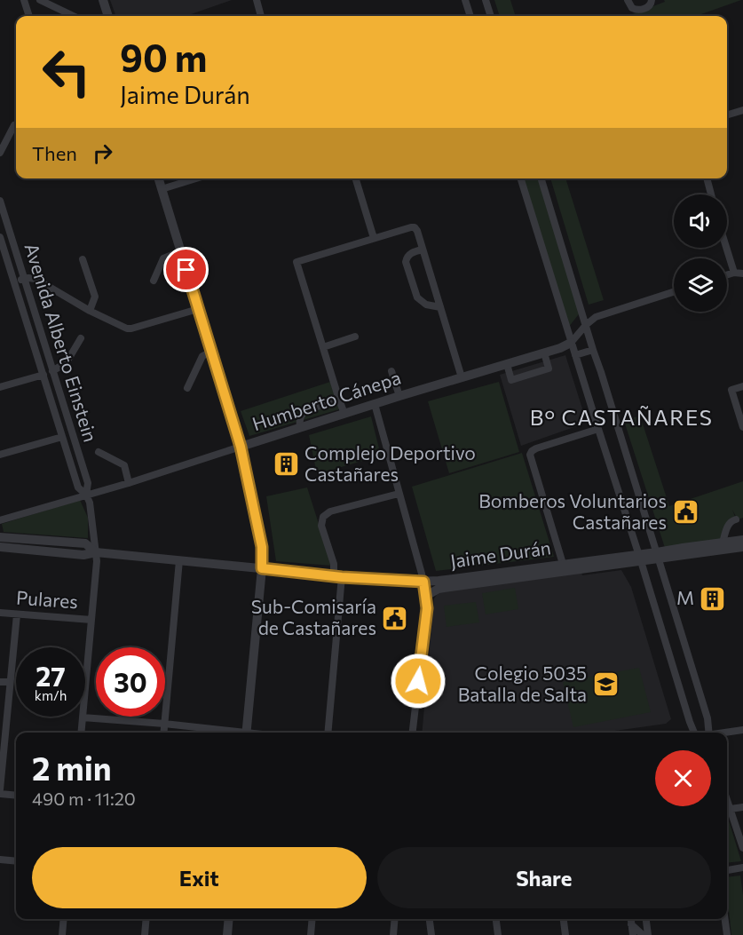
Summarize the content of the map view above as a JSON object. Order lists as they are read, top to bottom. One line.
{"streets":{"street":["Avenida Alberto Einstein","Humberto Cánepa","Jaime Durán","Pulares"]},"crossings":[["Avenida Alberto Einstein","Humberto Cánepa"],["Avenida Alberto Einstein","Jaime Durán"],["Avenida Alberto Einstein","Pulares"]],"districts":["B° CASTAÑARES"],"places":{"building":["Complejo Deportivo Castañares","M"],"public building":["Bomberos Voluntarios Castañares","Sub-Comisaría de Castañares"],"school or university":["Colegio 5035 Batalla de Salta"]},"page":{"turn":["90 m","Jaime Durán"],"then":"Then","speed":"27 km/h","limit":"30","heading":["2 min","490 m · 11:20"],"buttons":["Exit","Share"]}}
